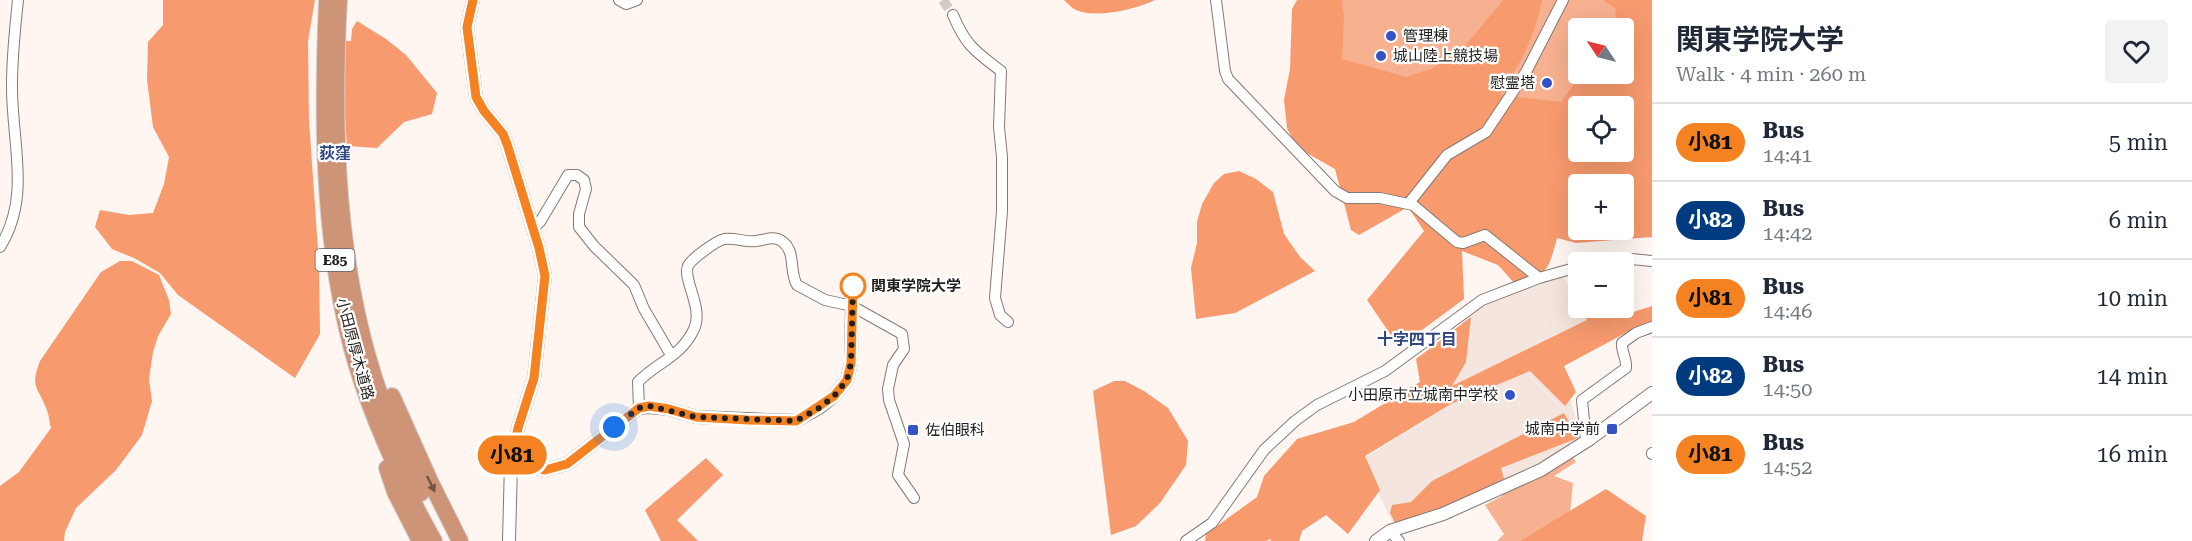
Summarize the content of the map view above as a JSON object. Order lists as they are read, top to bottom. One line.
{"streets":{"highway":["E85","小田原厚木道路"]},"districts":["荻窪","十字四丁目"],"places":{"other":["管理棟","城山陸上競技場","慰霊塔","関東学院大学","小田原市立城南中学校"],"transit":["城南中学前","佐伯眼科"]},"lines":["bus line 小81"],"north":"top left","page":{"on_map":"小81","heading":["関東学院大学","Walk · 4 min · 260 m"],"map_buttons":["+","−"],"list":[{"mark":"小81","name":"Bus","note":"14:41","value":"5 min"},{"mark":"小82","name":"Bus","note":"14:42","value":"6 min"},{"mark":"小81","name":"Bus","note":"14:46","value":"10 min"},{"mark":"小82","name":"Bus","note":"14:50","value":"14 min"},{"mark":"小81","name":"Bus","note":"14:52","value":"16 min"}]}}
